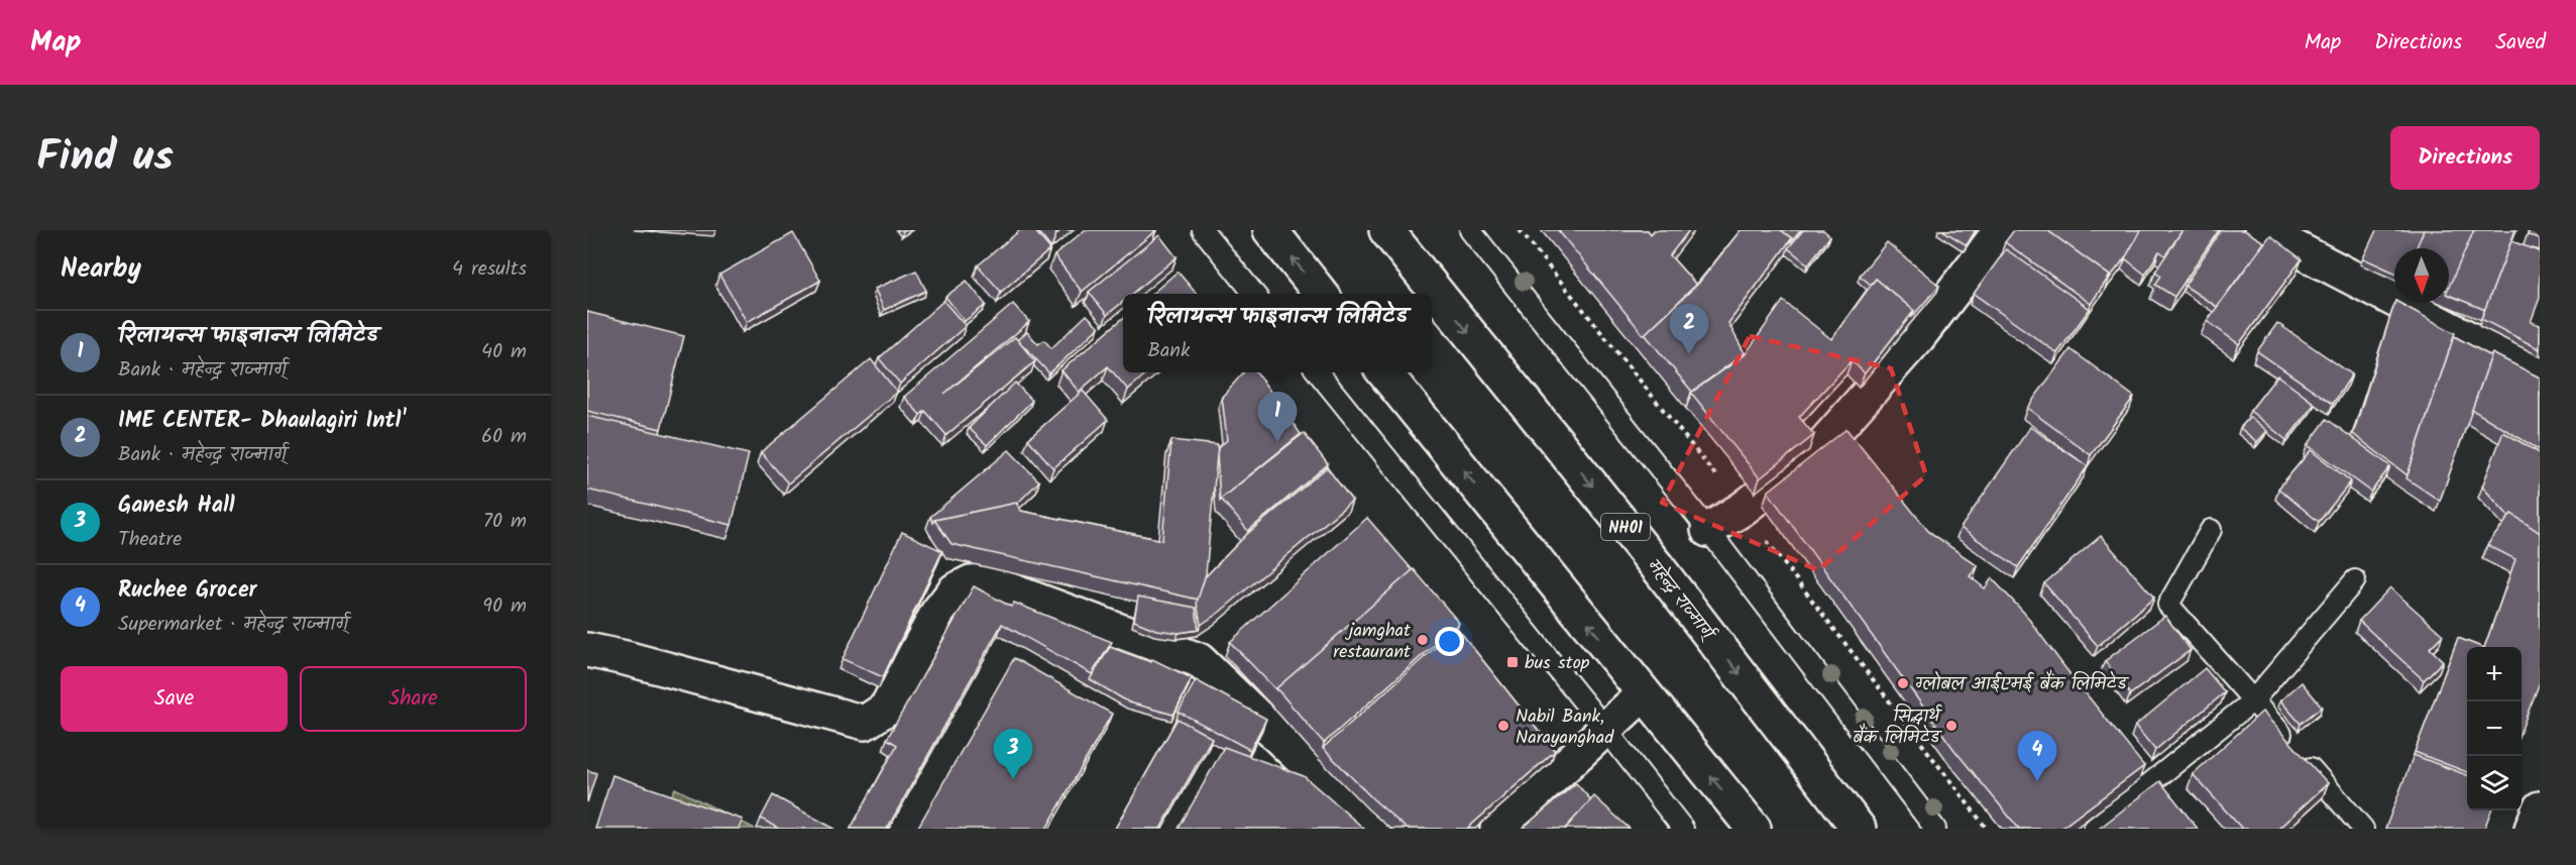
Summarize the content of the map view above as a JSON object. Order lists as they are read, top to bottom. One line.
{"streets":{"main road":["NH01","महेन्द्र राज्मार्ग्"]},"places":{"other":["jamghat restaurant","ग्लोबल आईएमई बैंक लिमिटेड","Nabil Bank, Narayanghad","सिद्धार्थ बैंक लिमिटेड"],"transit":["bus stop"]},"north":"bottom","page":{"header":"Map","nav":["Map","Directions","Saved"],"title":"Find us","buttons":["Directions",["Save","Share"]],"heading":["Nearby","4 results"],"popup":["रिलायन्स फाइनान्स लिमिटेड","Bank"],"pins":["2","1","3","4"],"list":[{"mark":"1","name":"रिलायन्स फाइनान्स लिमिटेड","note":"Bank · महेन्द्र राज्मार्ग्","value":"40 m"},{"mark":"2","name":"IME CENTER- Dhaulagiri Intl'","note":"Bank · महेन्द्र राज्मार्ग्","value":"60 m"},{"mark":"3","name":"Ganesh Hall","note":"Theatre","value":"70 m"},{"mark":"4","name":"Ruchee Grocer","note":"Supermarket · महेन्द्र राज्मार्ग्","value":"90 m"}],"map_buttons":["+","−"]}}
